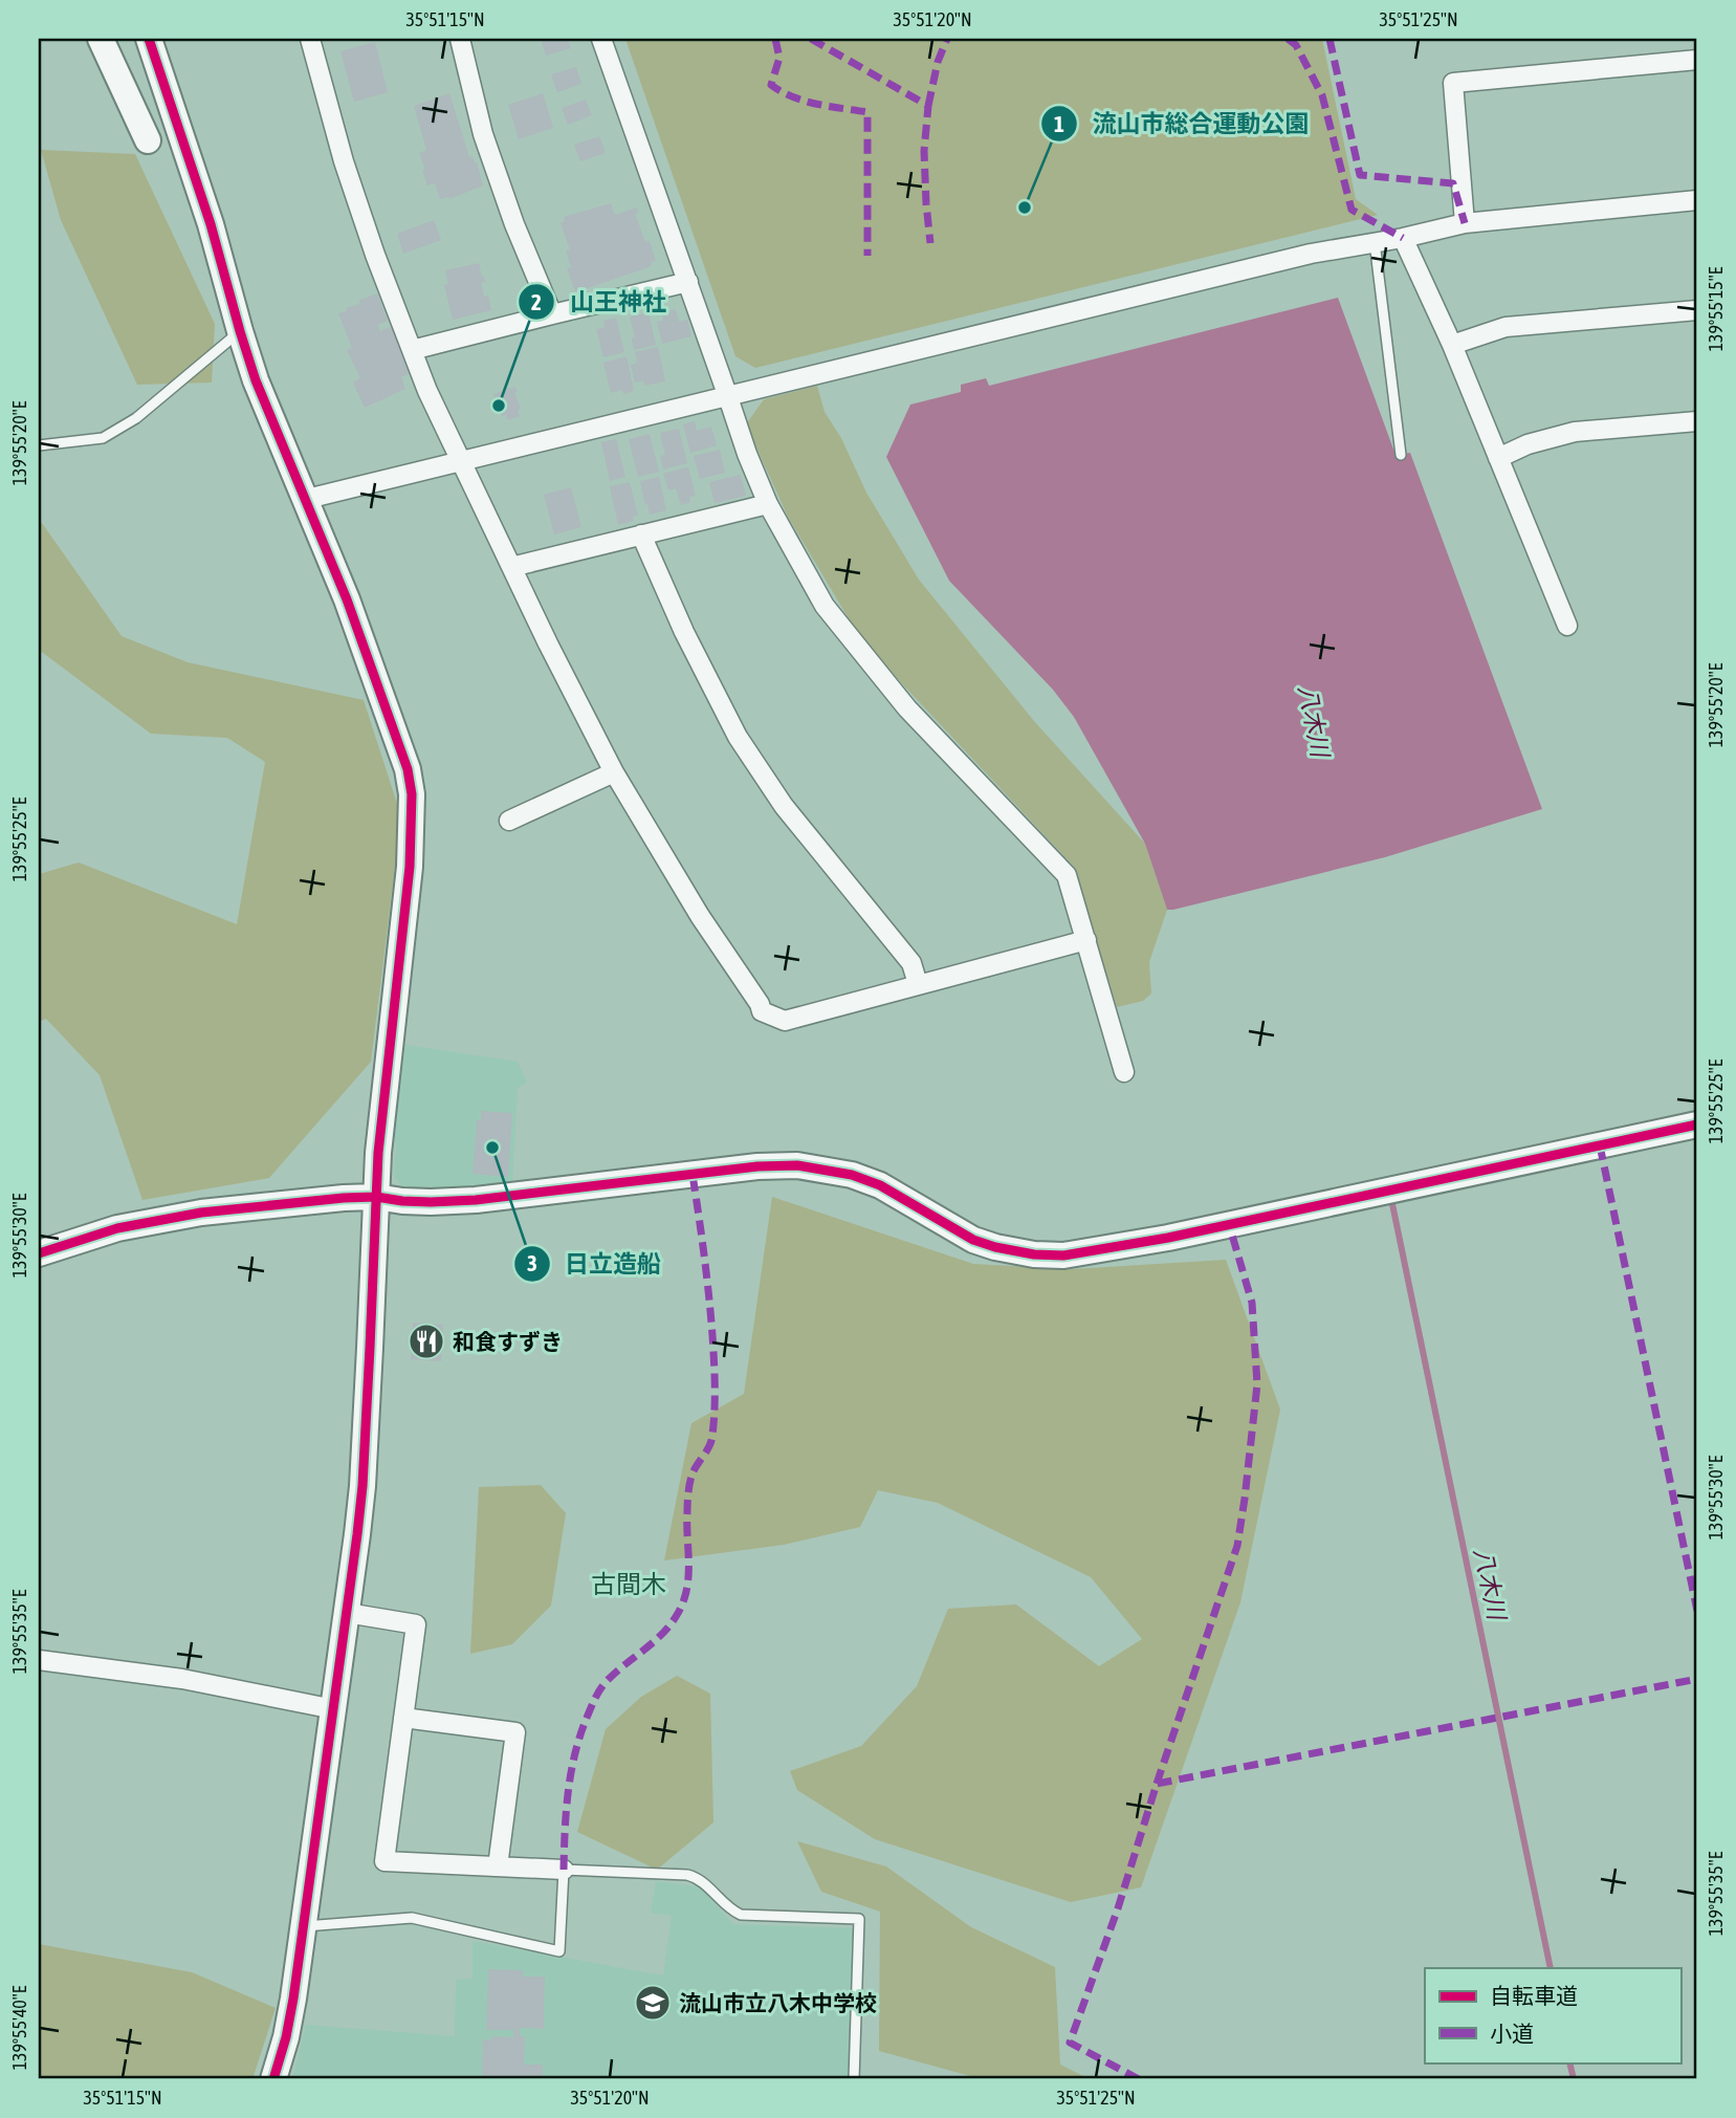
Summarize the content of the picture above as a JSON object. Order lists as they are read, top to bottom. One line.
{"districts":["古間木"],"water":["八木川"],"places":{"other":["流山市総合運動公園","山王神社","日立造船"],"restaurant":["和食すずき"],"school or university":["流山市立八木中学校"]},"legend":["自転車道","小道"],"coordinates":["35°51'15\"N","35°51'20\"N","35°51'25\"N","139°55'15\"E","139°55'20\"E","139°55'25\"E","139°55'30\"E","139°55'35\"E","139°55'40\"E"]}
